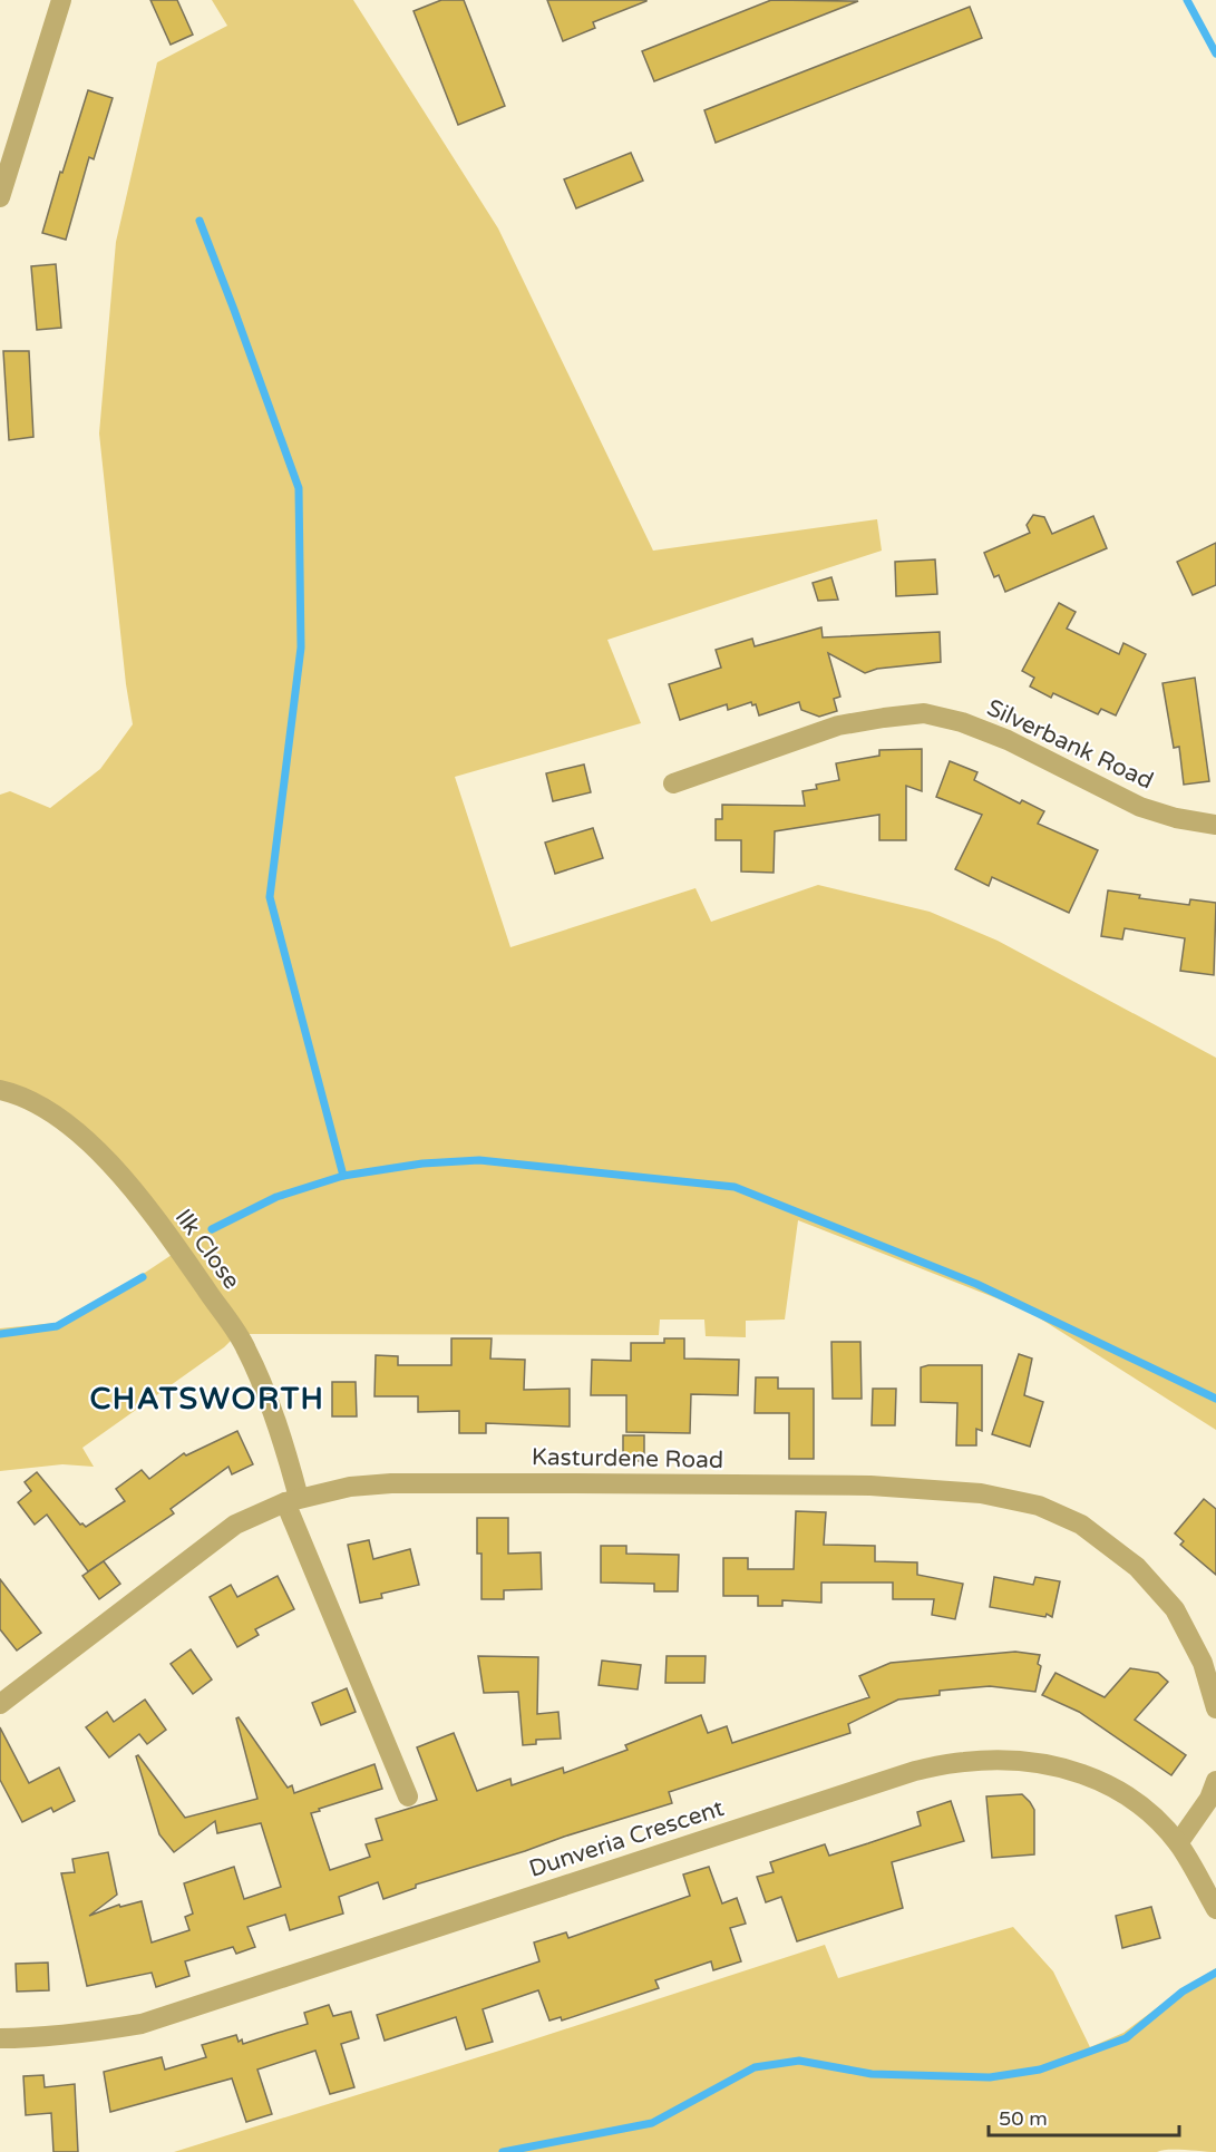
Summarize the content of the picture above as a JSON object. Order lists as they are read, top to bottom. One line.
{"streets":{"street":["Silverbank Road","Ilk Close","Kasturdene Road","Dunveria Crescent"]},"crossings":[["Ilk Close","Kasturdene Road"]],"districts":["CHATSWORTH"],"scale_bar":"50 m"}
